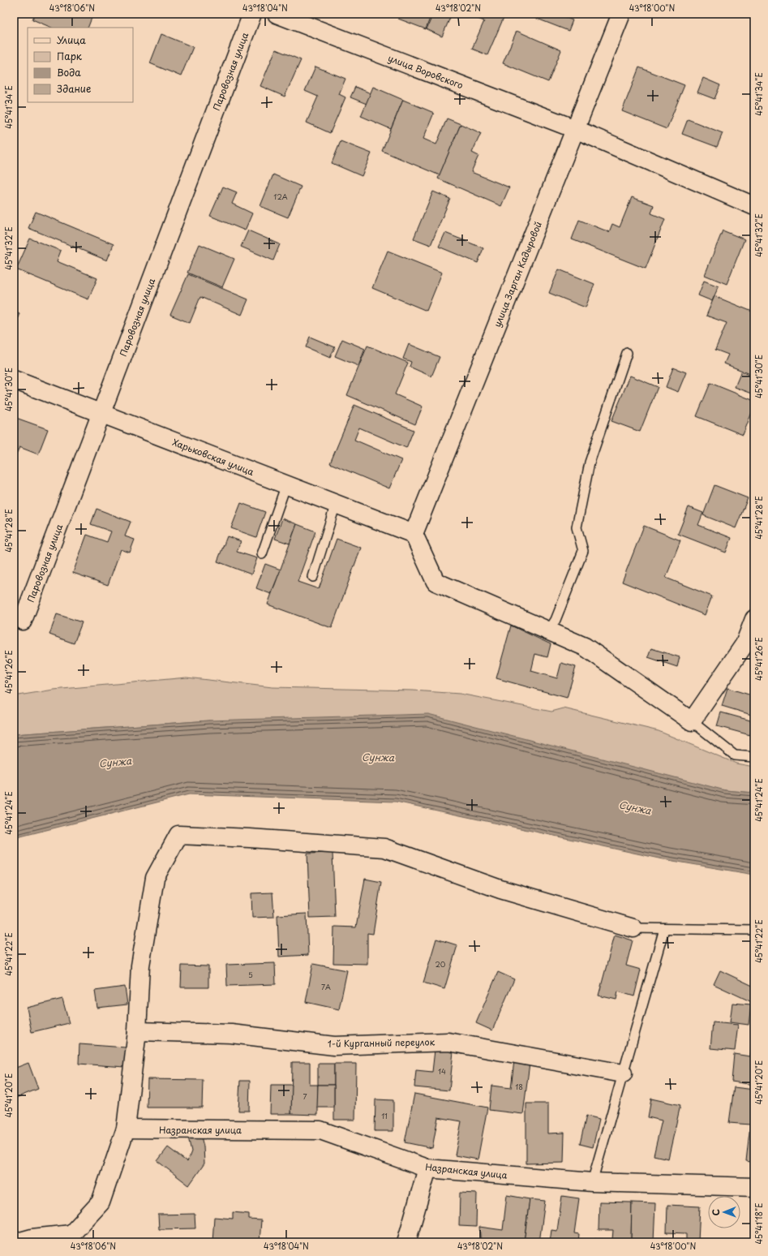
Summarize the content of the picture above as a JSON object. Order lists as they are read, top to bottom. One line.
{"streets":{"street":["Паровозная улица","улица Воровского","улица Зарган Кадыровой","Харьковская улица","1-й Курганный переулок","Назранская улица"]},"crossings":[["Паровозная улица","Харьковская улица"],["улица Воровского","улица Зарган Кадыровой"],["улица Зарган Кадыровой","Харьковская улица"]],"water":["Сунжа"],"house_numbers":["12А","20","5","7А","14","18","7","11"],"legend":["Улица","Парк","Вода","Здание"],"north":"left","coordinates":["43°18'06\"N","43°18'04\"N","43°18'02\"N","43°18'00\"N","45°41'34\"E","45°41'32\"E","45°41'30\"E","45°41'28\"E","45°41'26\"E","45°41'24\"E","45°41'22\"E","45°41'20\"E","45°41'18\"E"]}
